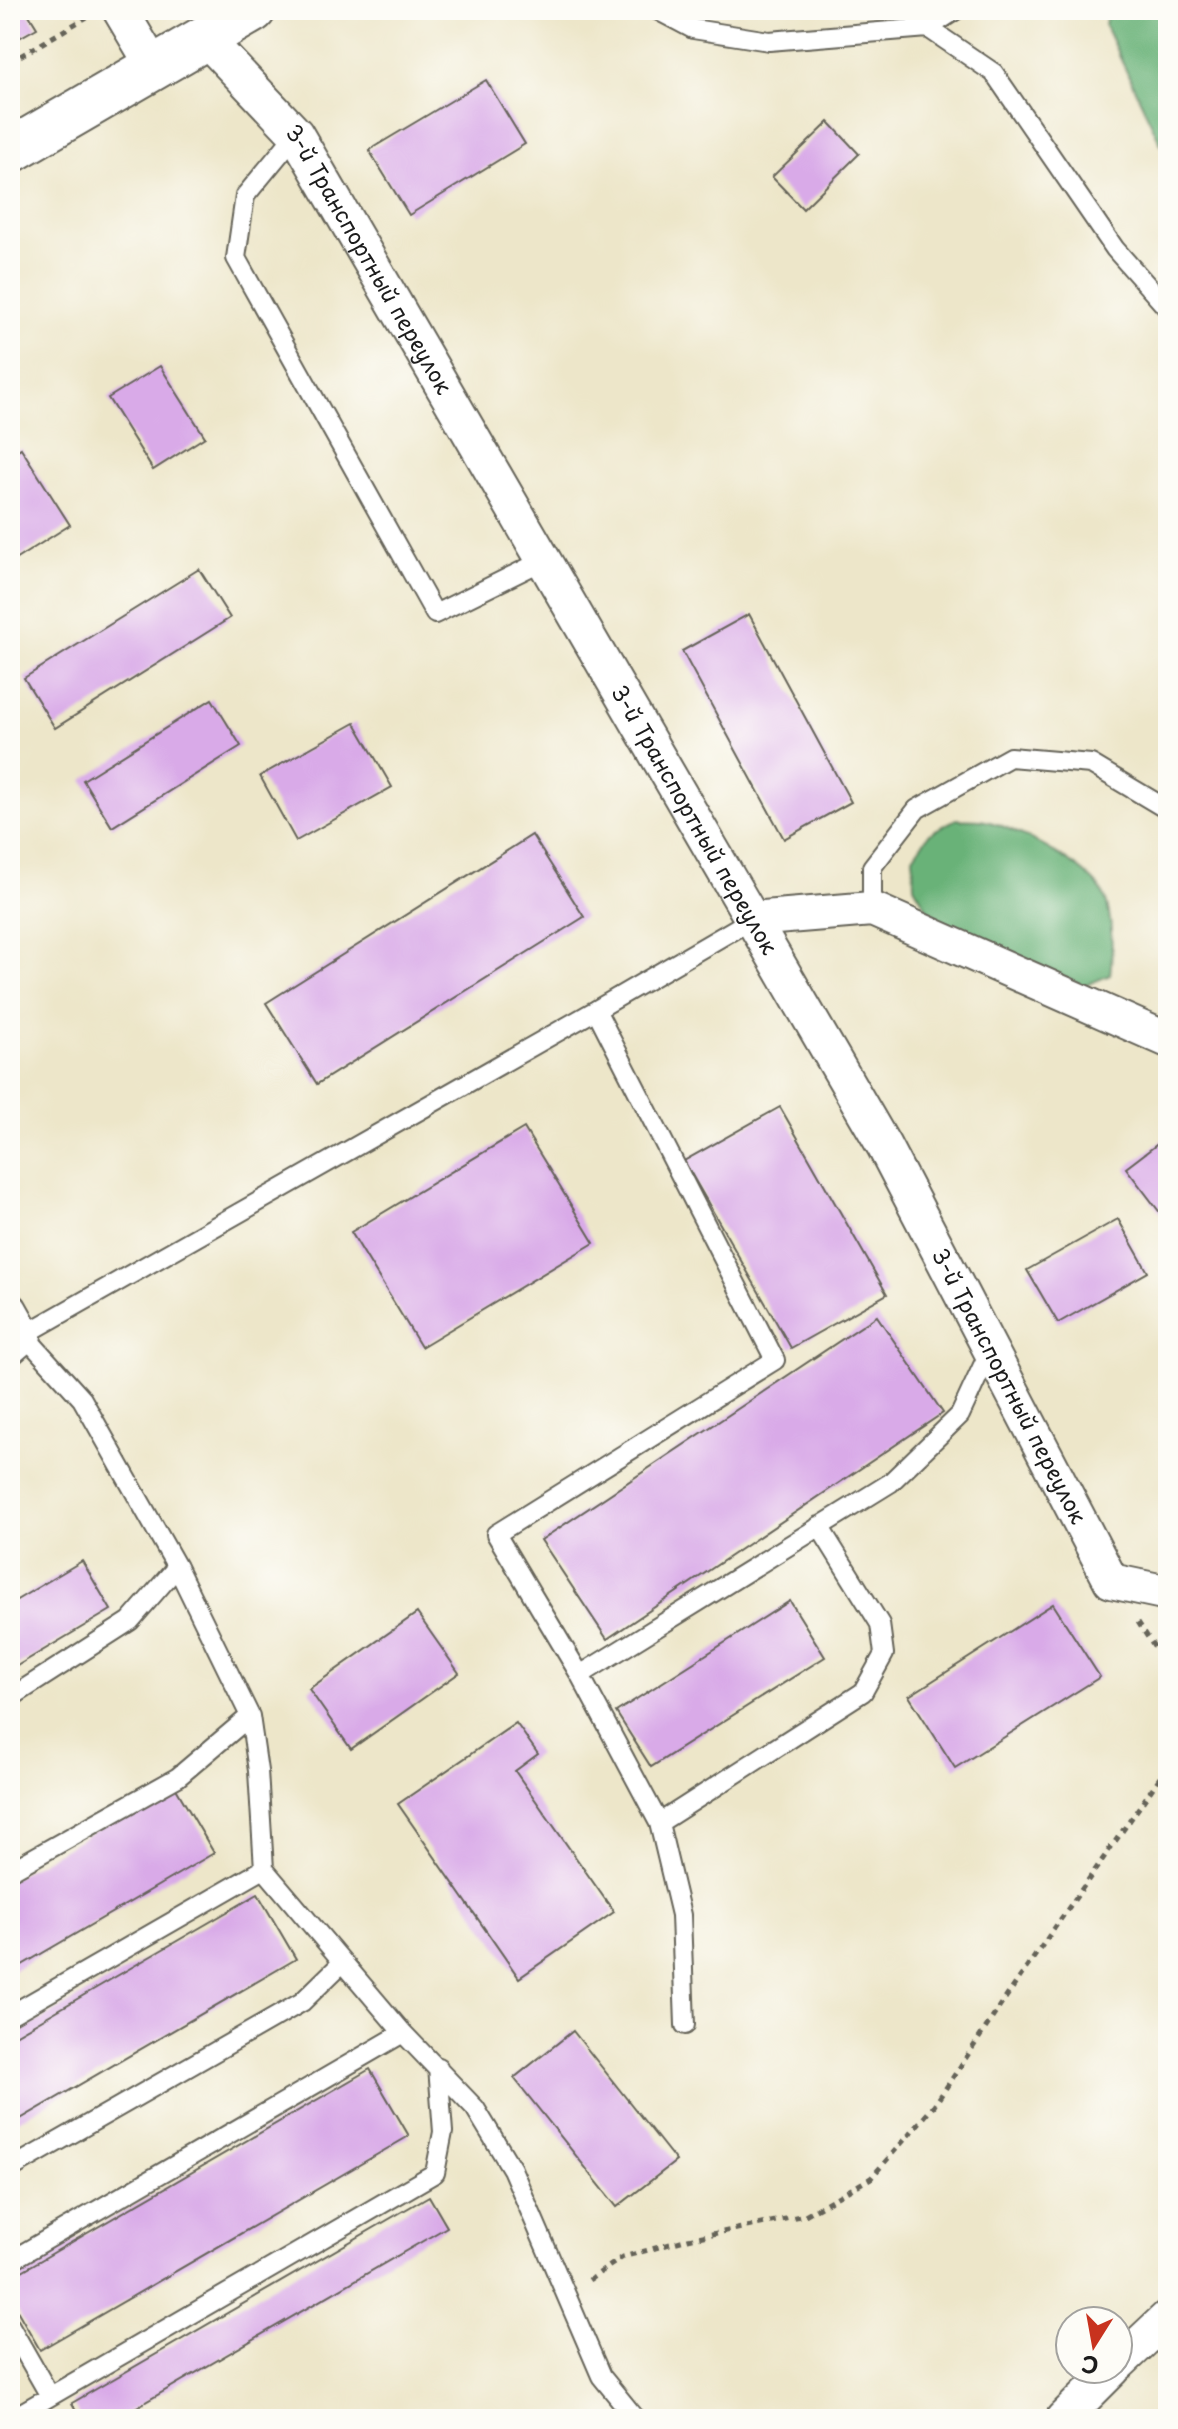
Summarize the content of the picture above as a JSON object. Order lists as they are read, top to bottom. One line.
{"streets":{"street":["3-й Транспортный переулок"]},"north":"bottom"}
